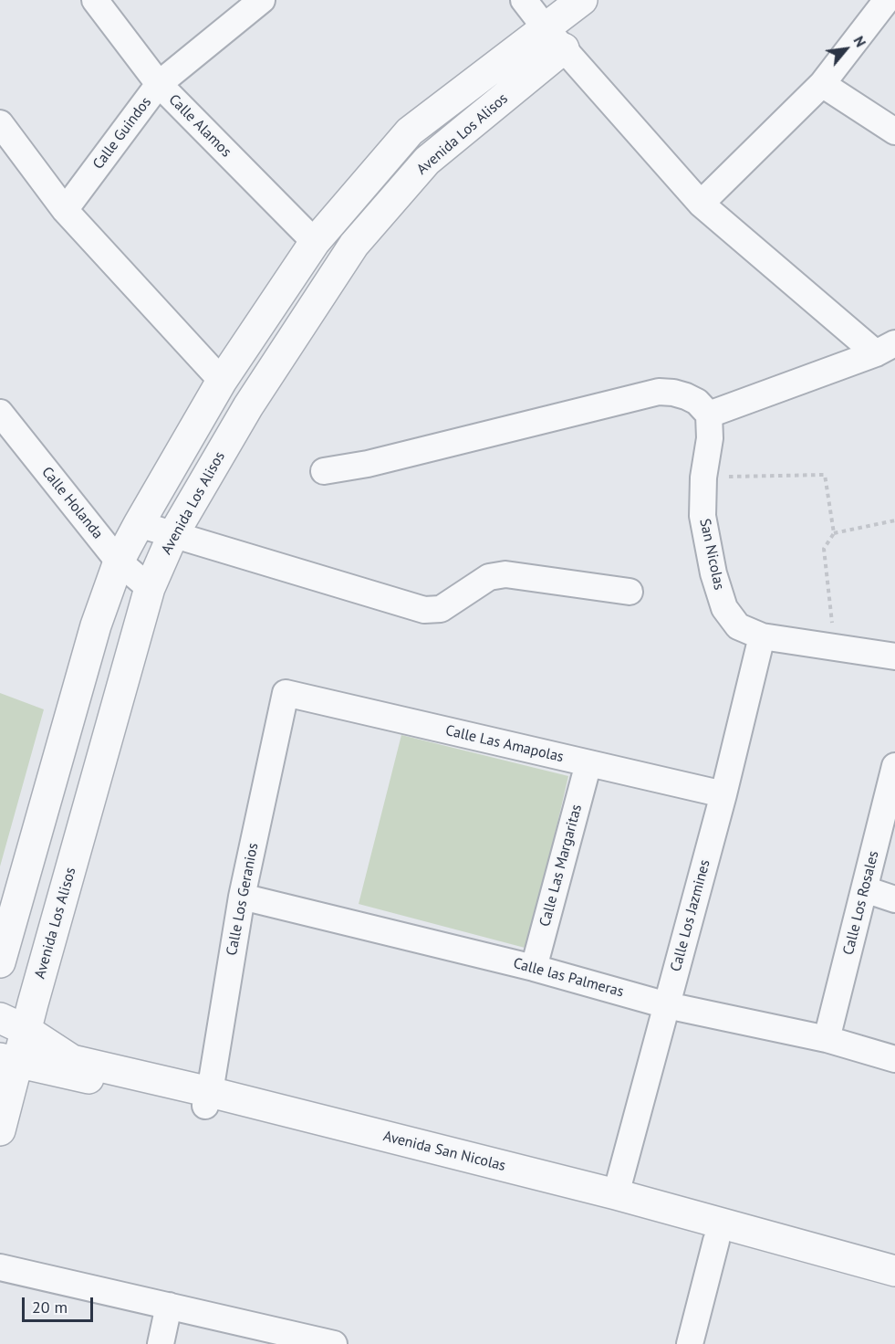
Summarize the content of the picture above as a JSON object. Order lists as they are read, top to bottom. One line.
{"streets":{"street":["Calle Alamos","Calle Guindos","Avenida Los Alisos","Calle Holanda","San Nicolas","Calle Las Amapolas","Calle Las Margaritas","Calle Los Geranios","Calle Los Rosales","Calle Los Jazmines","Calle las Palmeras","Avenida San Nicolas"]},"crossings":[["Calle Alamos","Calle Guindos"],["Calle Alamos","Avenida Los Alisos"],["Avenida Los Alisos","Calle Holanda"],["Avenida Los Alisos","Avenida San Nicolas"],["San Nicolas","Calle Los Jazmines"],["Calle Las Amapolas","Calle Las Margaritas"],["Calle Las Amapolas","Calle Los Geranios"],["Calle Las Amapolas","Calle Los Jazmines"],["Calle Las Margaritas","Calle las Palmeras"],["Calle Los Geranios","Calle las Palmeras"],["Calle Los Geranios","Avenida San Nicolas"],["Calle Los Rosales","Calle las Palmeras"],["Calle Los Jazmines","Calle las Palmeras"],["Calle Los Jazmines","Avenida San Nicolas"]],"scale_bar":"20 m","north":"top right"}
